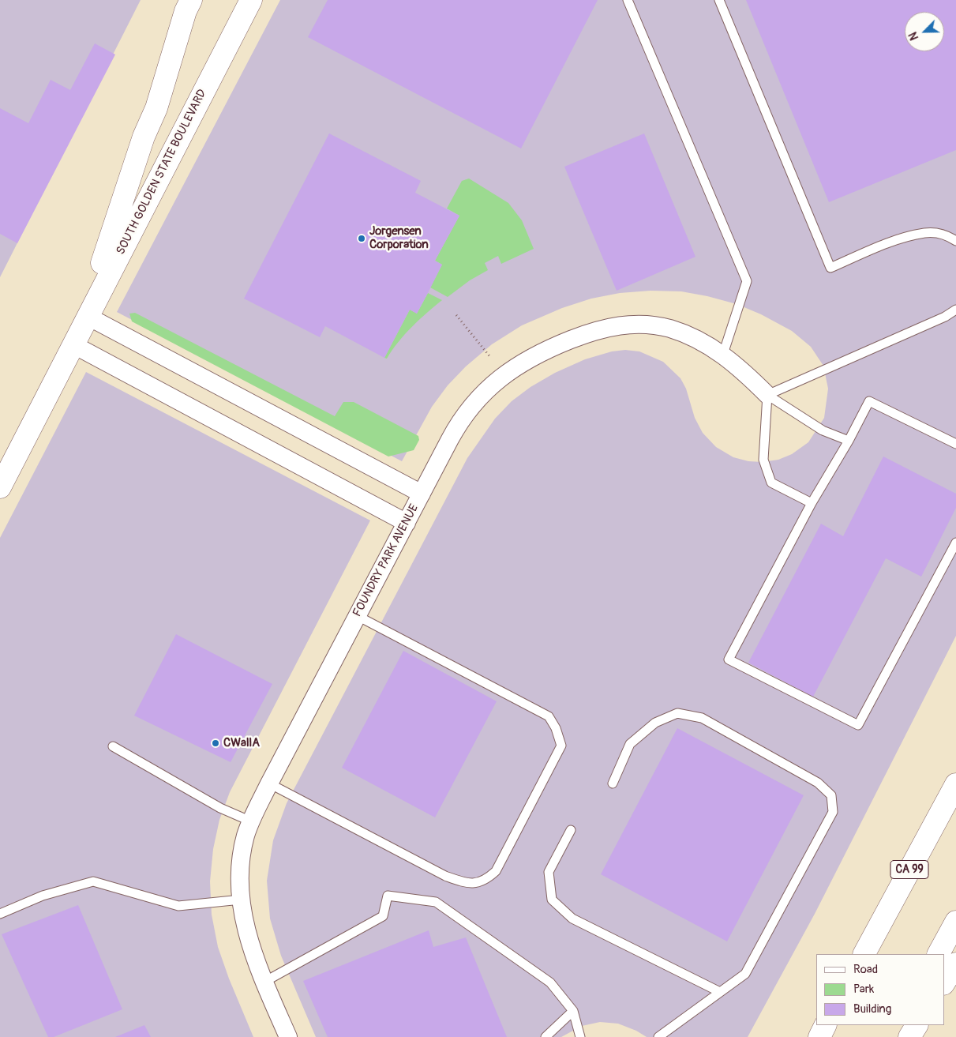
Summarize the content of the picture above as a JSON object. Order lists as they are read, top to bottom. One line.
{"streets":{"main road":["SOUTH GOLDEN STATE BOULEVARD","CA 99"],"street":["FOUNDRY PARK AVENUE"]},"places":["Jorgensen Corporation","CWallA"],"legend":["Road","Park","Building"],"north":"bottom left"}
